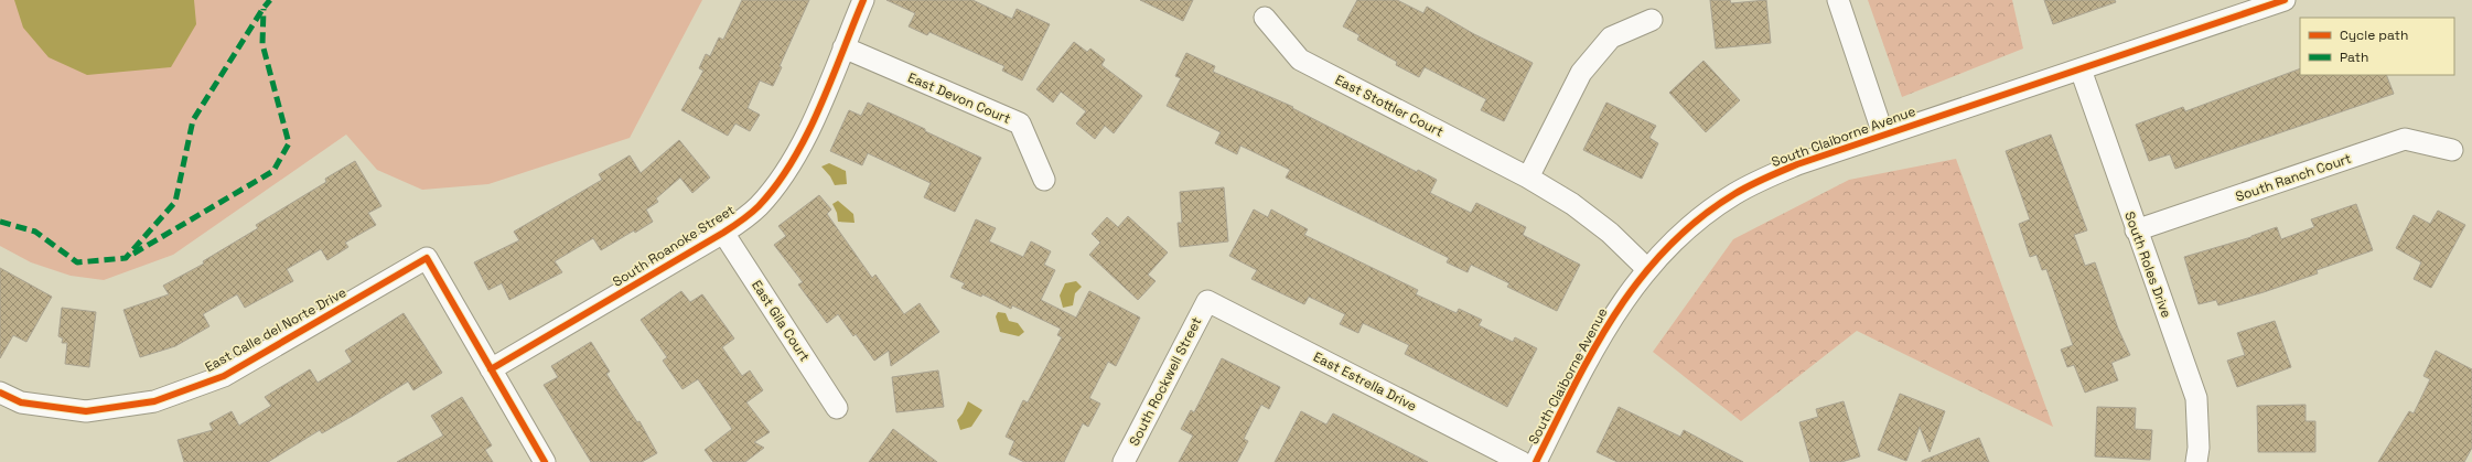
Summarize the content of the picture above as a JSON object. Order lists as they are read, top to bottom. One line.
{"streets":{"street":["East Devon Court","East Stottler Court","South Claiborne Avenue","South Ranch Court","South Roanoke Street","South Roles Drive","East Gila Court","East Calle del Norte Drive","South Rockwell Street","East Estrella Drive"]},"crossings":[["East Devon Court","South Roanoke Street"],["East Stottler Court","South Claiborne Avenue"],["South Claiborne Avenue","South Roles Drive"],["South Ranch Court","South Roles Drive"],["South Roanoke Street","East Gila Court"],["South Roanoke Street","East Calle del Norte Drive"],["South Rockwell Street","East Estrella Drive"]],"legend":["Cycle path","Path"]}
